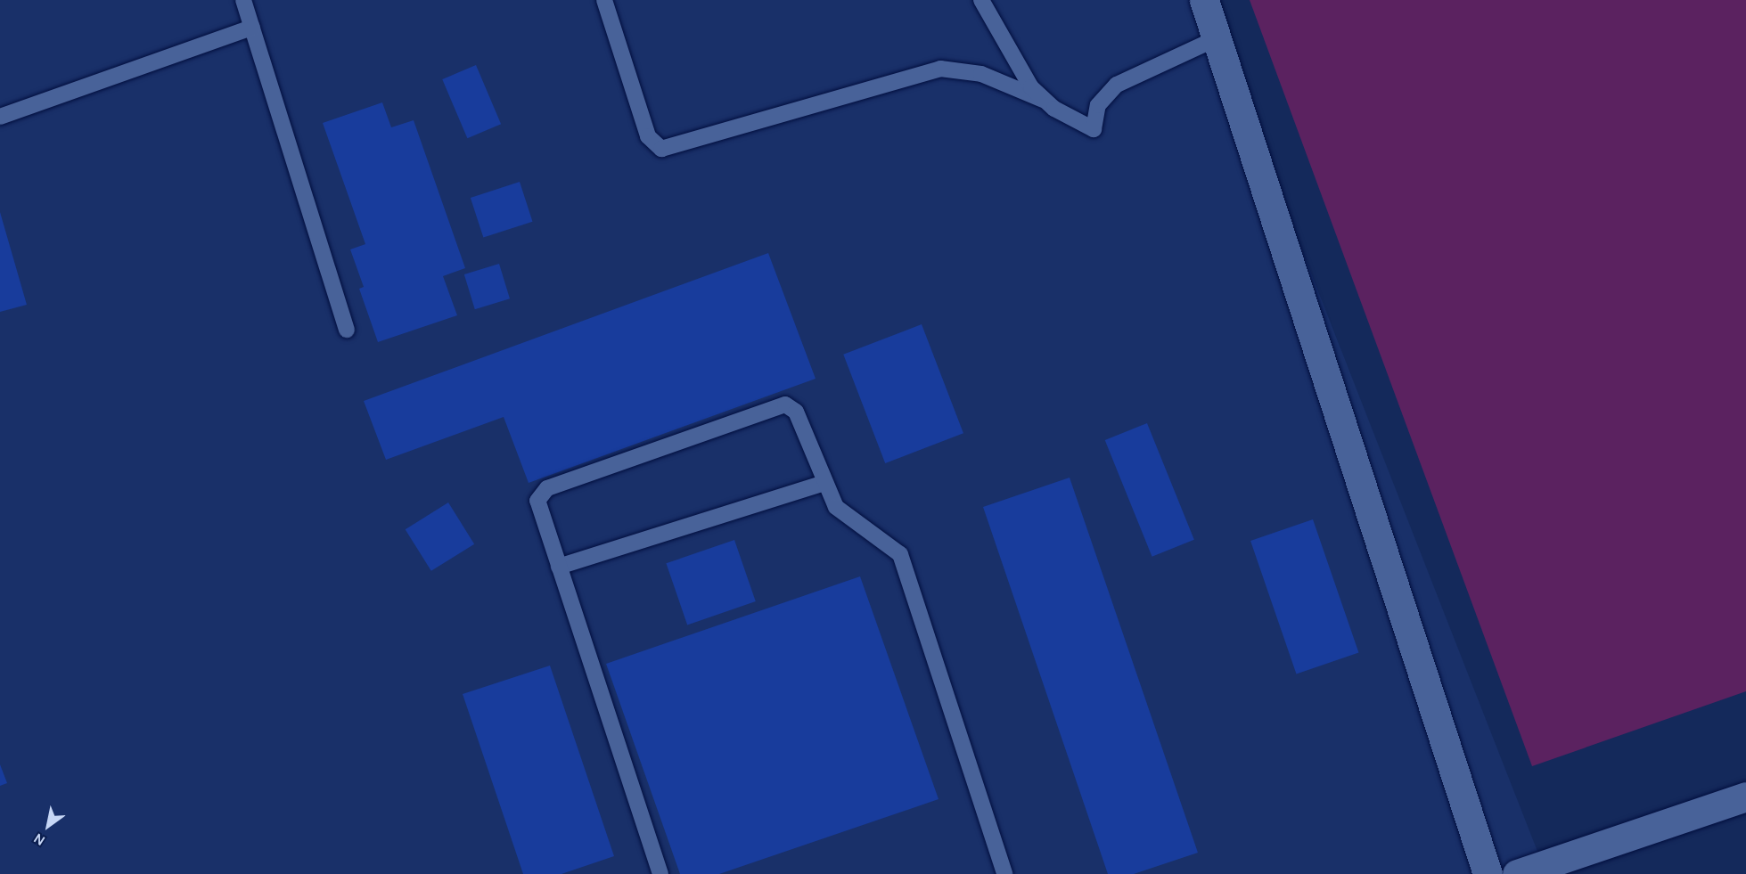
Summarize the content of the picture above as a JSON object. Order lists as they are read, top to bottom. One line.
{"north":"bottom left"}
